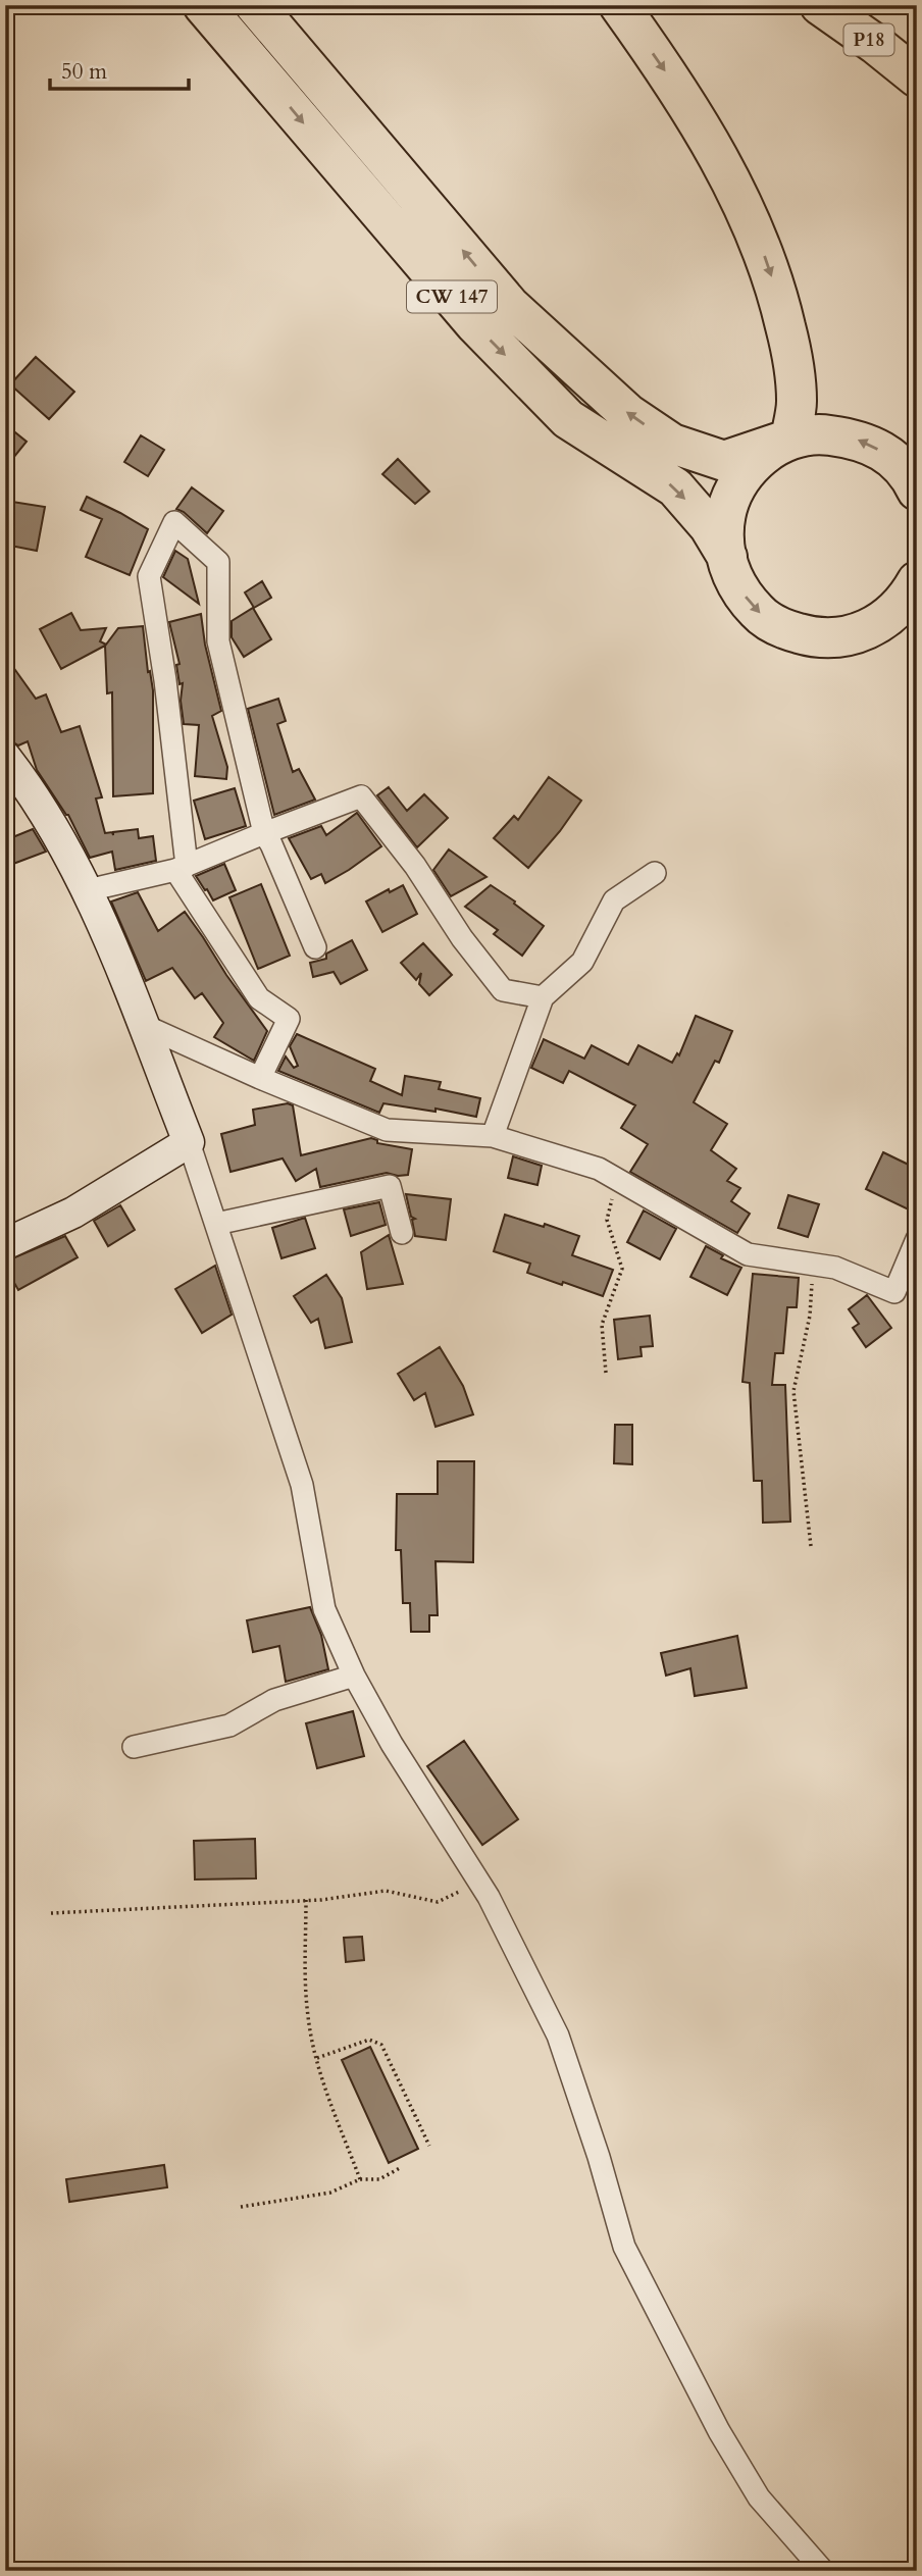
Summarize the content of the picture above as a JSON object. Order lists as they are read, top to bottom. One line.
{"streets":{"highway":["P18","CW 147"]},"scale_bar":"50 m"}
